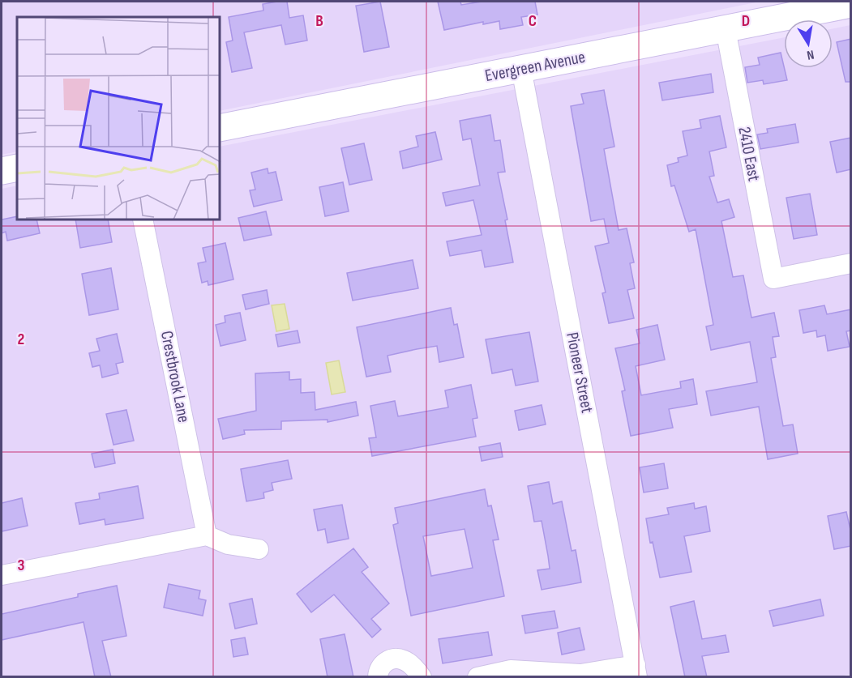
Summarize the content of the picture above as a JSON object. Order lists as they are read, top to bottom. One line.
{"streets":{"street":["Evergreen Avenue","2410 East","Pioneer Street","Crestbrook Lane"]},"crossings":[["Evergreen Avenue","2410 East"],["Evergreen Avenue","Pioneer Street"]],"north":"bottom","grid":{"columns":["B","C","D"],"rows":["2","3"]}}
